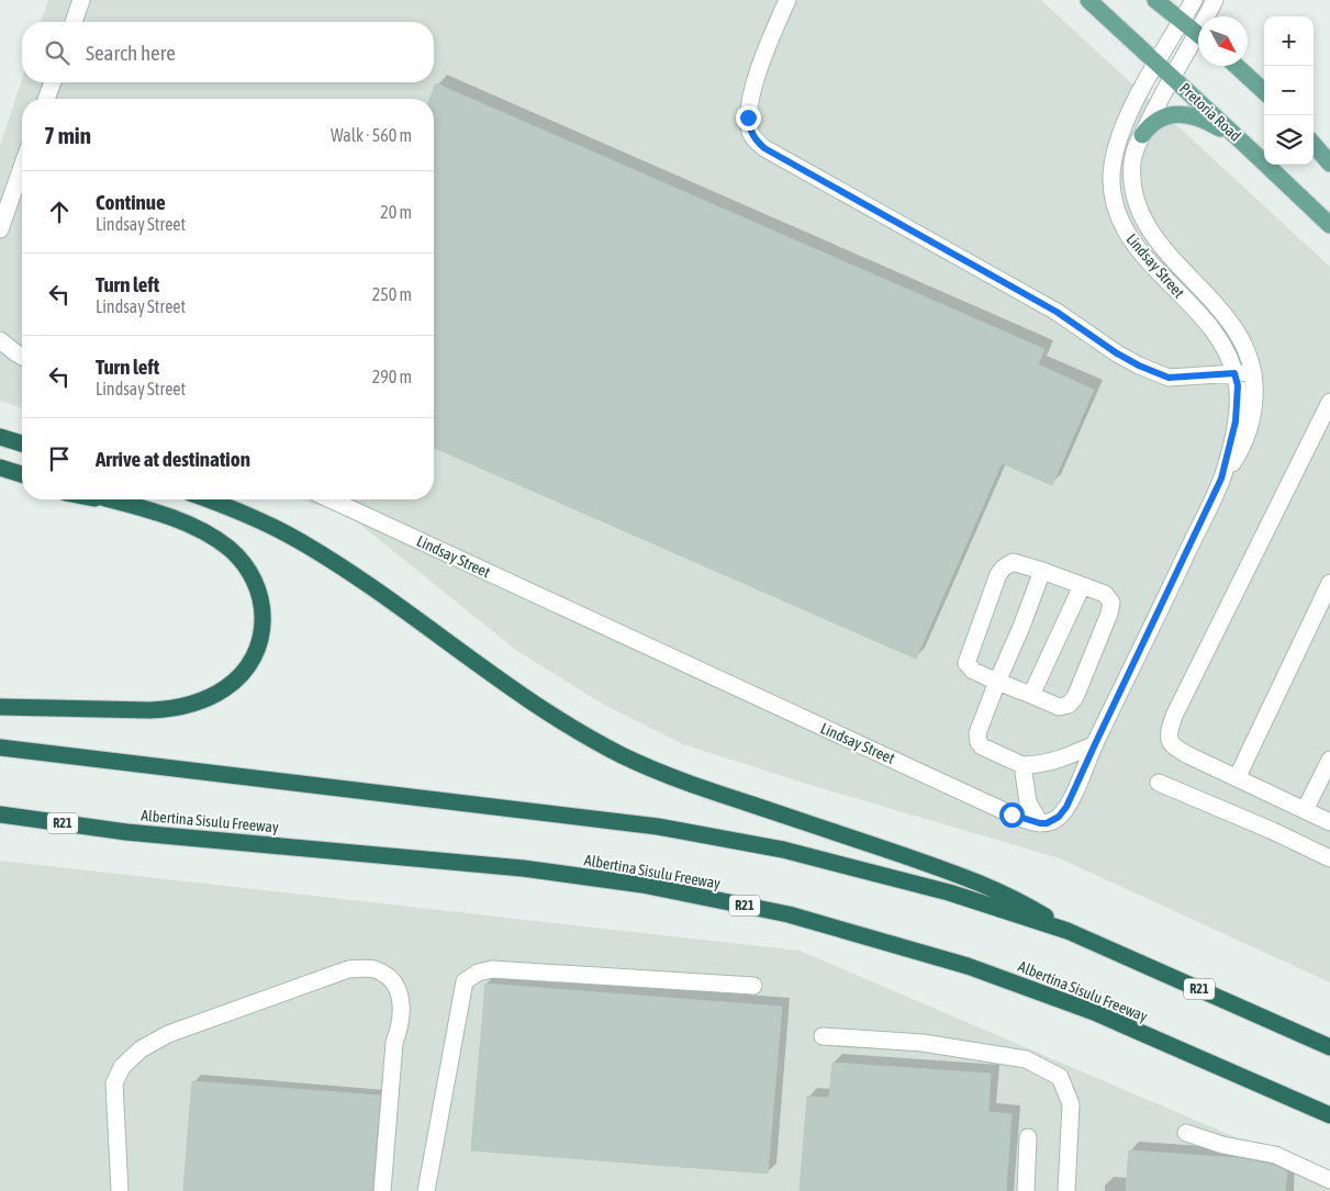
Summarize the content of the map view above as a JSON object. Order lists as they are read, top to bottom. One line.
{"streets":{"highway":["Albertina Sisulu Freeway","R21"],"main road":["Pretoria Road"],"street":["Lindsay Street"]},"crossings":[["Pretoria Road","Lindsay Street"]],"north":"bottom right","page":{"map_buttons":["+","−"],"search":"Search here","heading":["7 min","Walk · 560 m"],"list":[["Continue","Lindsay Street","20 m"],["Turn left","Lindsay Street","250 m"],["Turn left","Lindsay Street","290 m"],"Arrive at destination"]}}
